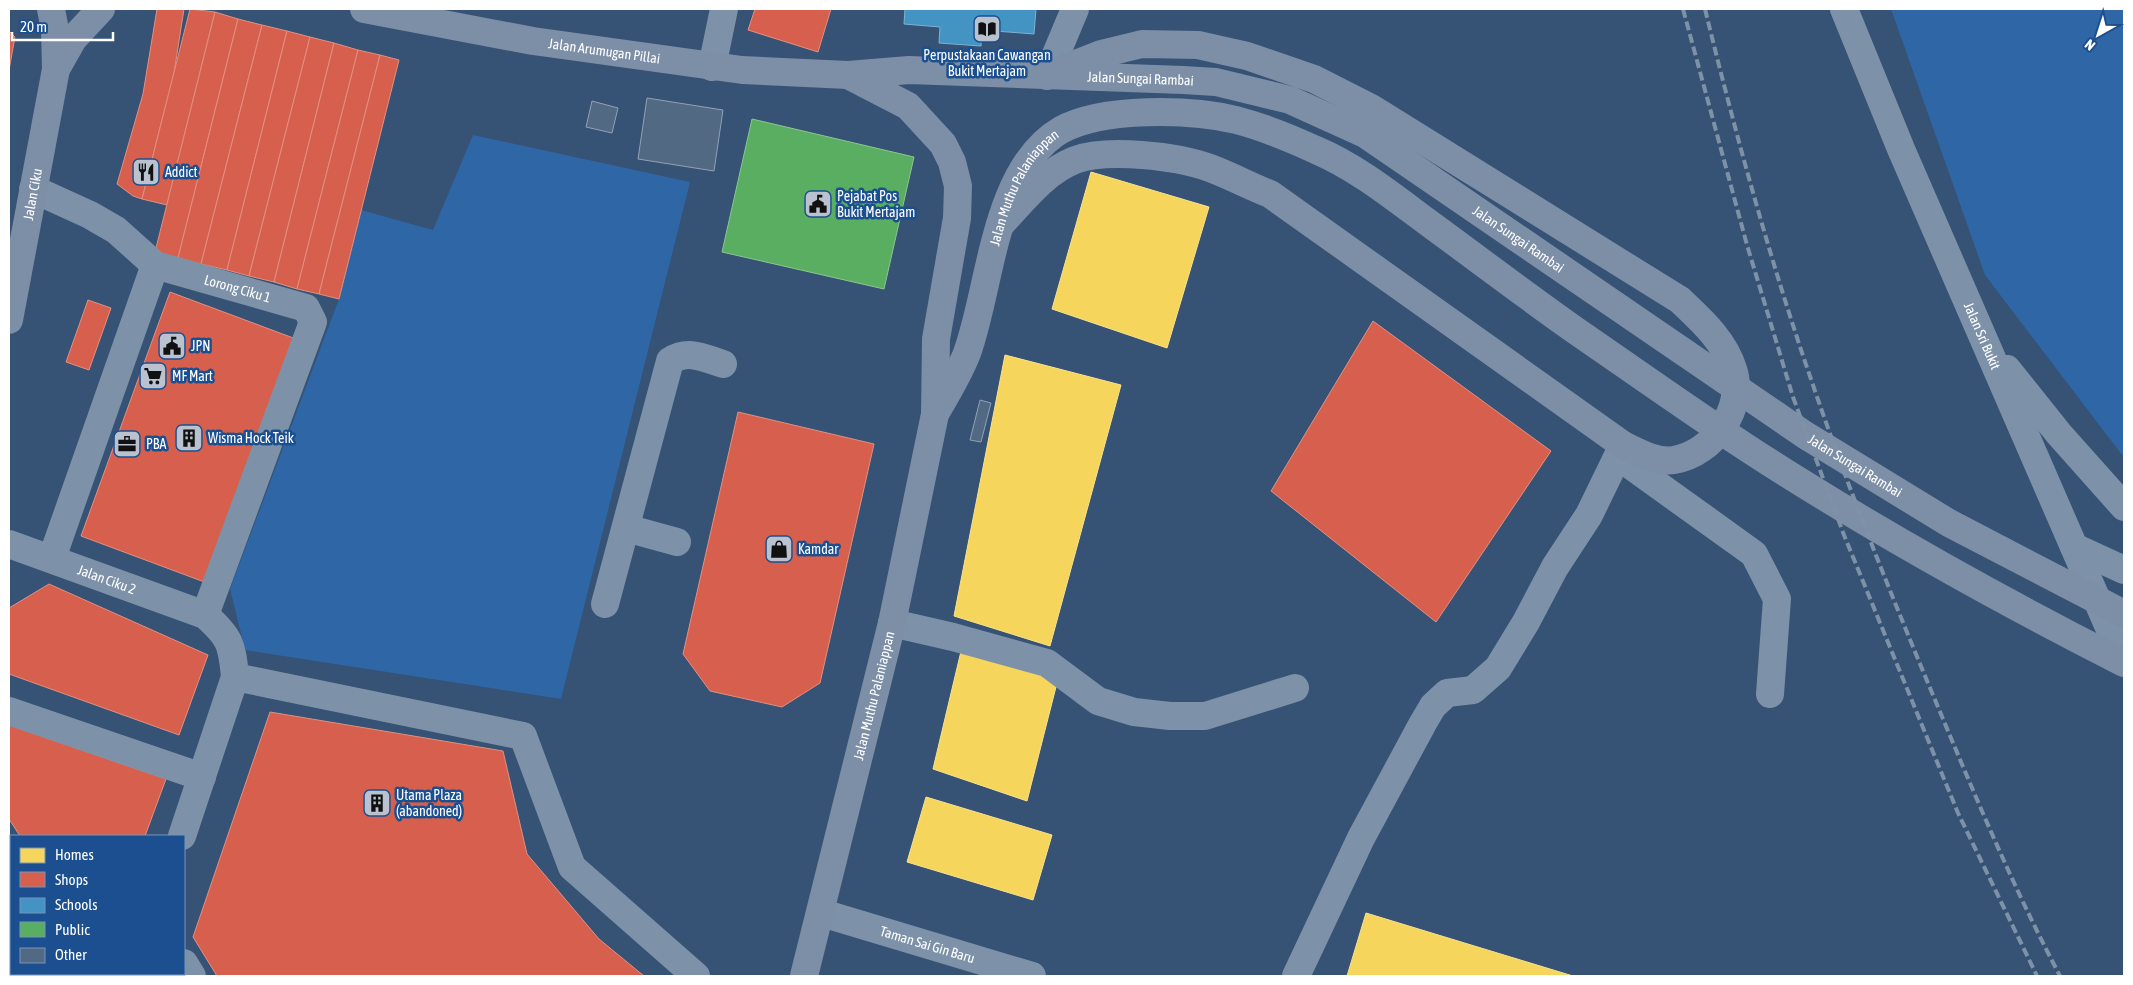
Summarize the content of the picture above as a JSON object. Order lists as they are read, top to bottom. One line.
{"streets":{"main road":["Jalan Arumugan Pillai","Jalan Sungai Rambai","Jalan Muthu Palaniappan","Jalan Ciku"],"street":["Lorong Ciku 1","Jalan Sri Bukit","Jalan Ciku 2","Taman Sai Gin Baru"]},"crossings":[["Jalan Arumugan Pillai","Jalan Sungai Rambai"],["Jalan Arumugan Pillai","Jalan Muthu Palaniappan"],["Jalan Sungai Rambai","Jalan Muthu Palaniappan"],["Jalan Muthu Palaniappan","Jalan Sri Bukit"],["Jalan Muthu Palaniappan","Taman Sai Gin Baru"],["Lorong Ciku 1","Jalan Ciku 2"]],"places":{"library":["Perpustakaan Cawangan Bukit Mertajam"],"restaurant":["Addict"],"public building":["Pejabat Pos Bukit Mertajam","JPN"],"supermarket":["MF Mart"],"building":["Wisma Hock Teik","Utama Plaza (abandoned)"],"office":["PBA"],"shop":["Kamdar"]},"legend":["Homes","Shops","Schools","Public","Other"],"scale_bar":"20 m","north":"bottom left"}
